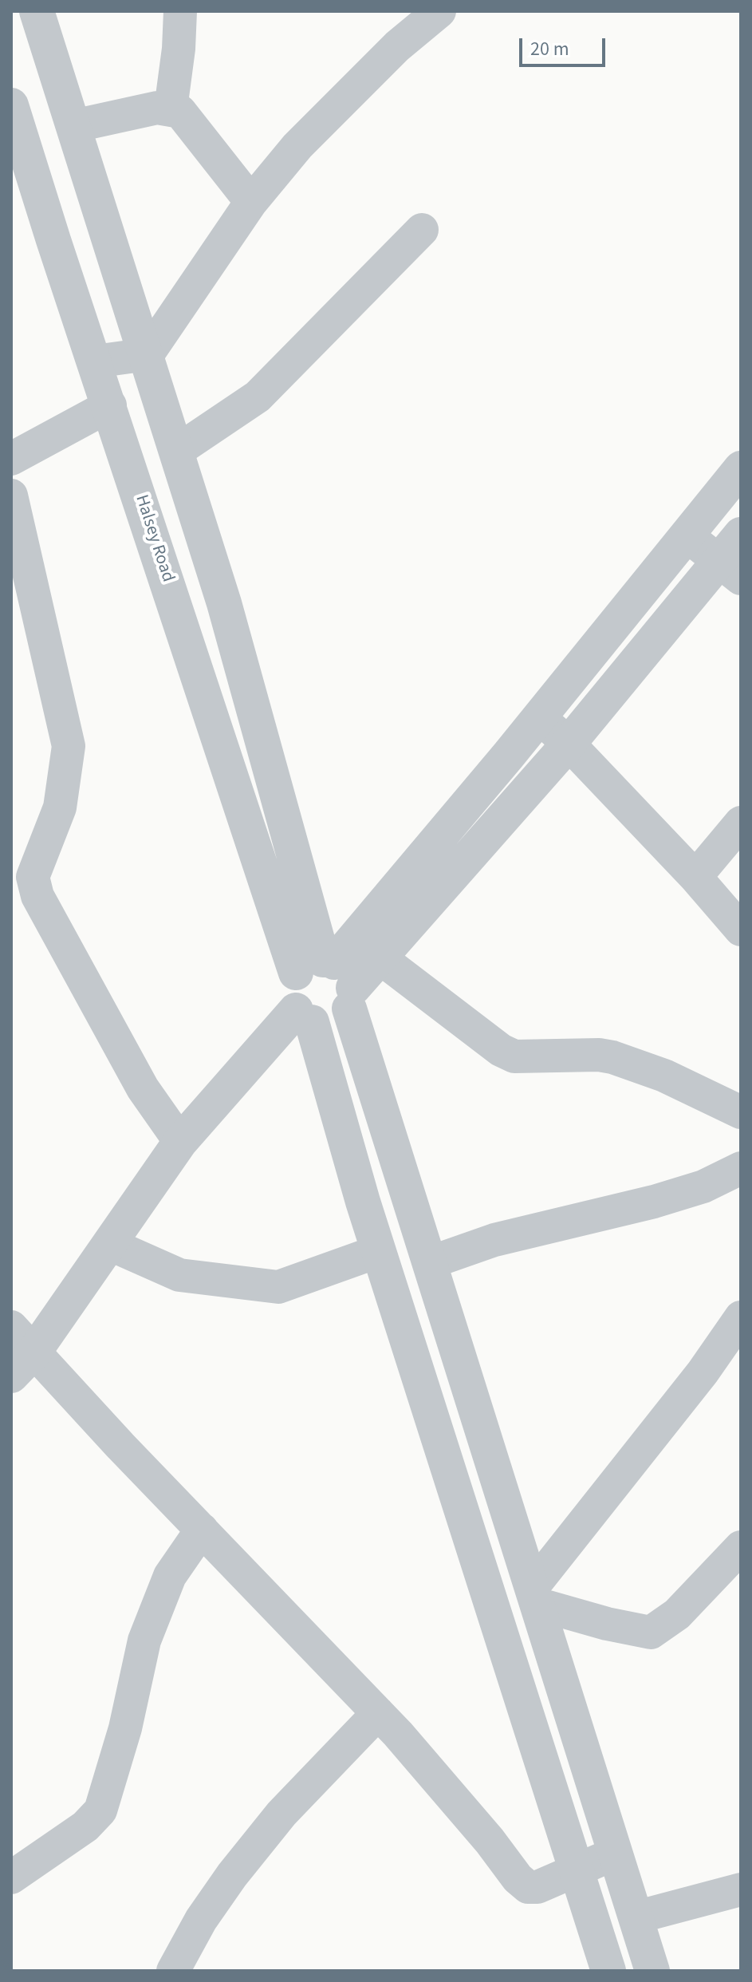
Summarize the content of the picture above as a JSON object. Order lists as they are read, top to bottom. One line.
{"streets":{"street":["Halsey Road"]},"scale_bar":"20 m"}
